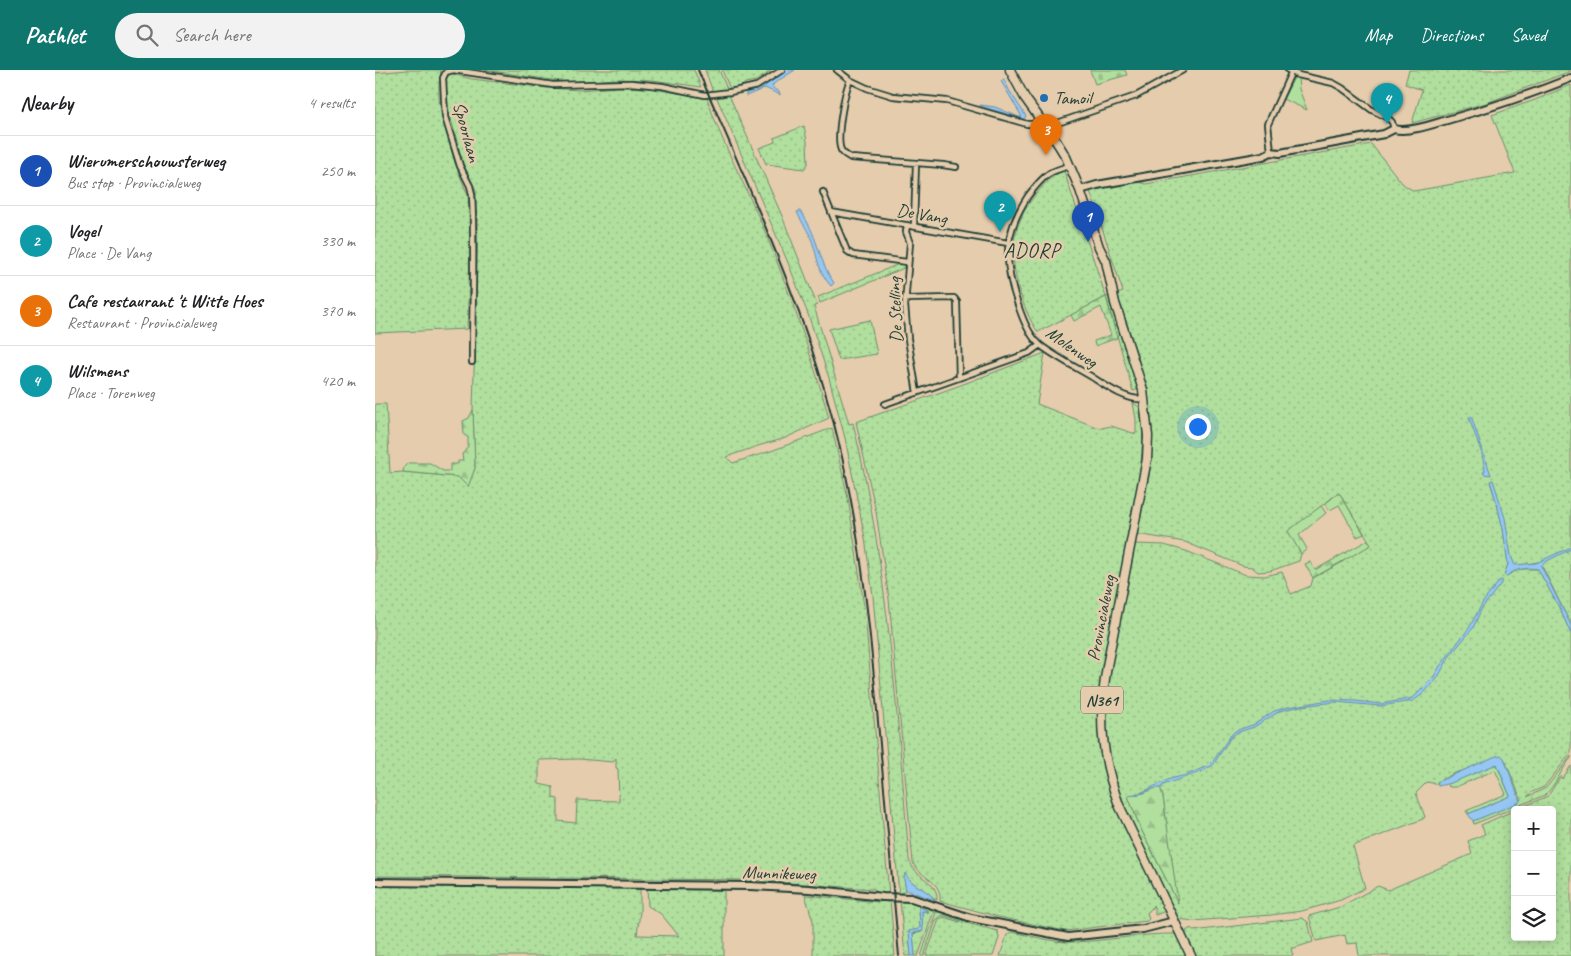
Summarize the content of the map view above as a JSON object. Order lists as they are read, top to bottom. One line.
{"streets":{"main road":["Provincialeweg","N361"],"street":["Spoorlaan","De Vang","De Stelling","Molenweg","Munnikeweg"]},"crossings":[["De Vang","De Stelling"],["De Vang","Molenweg"],["Molenweg","Provincialeweg"],["Provincialeweg","Munnikeweg"]],"districts":["ADORP"],"places":["Tamoil"],"page":{"header":"Pathlet","search":"Search here","nav":["Map","Directions","Saved"],"heading":["Nearby","4 results"],"pins":["4","3","2","1"],"list":[{"mark":"1","name":"Wierumerschouwsterweg","note":"Bus stop · Provincialeweg","value":"250 m"},{"mark":"2","name":"Vogel","note":"Place · De Vang","value":"330 m"},{"mark":"3","name":"Cafe restaurant 't Witte Hoes","note":"Restaurant · Provincialeweg","value":"370 m"},{"mark":"4","name":"Wilsmens","note":"Place · Torenweg","value":"420 m"}],"map_buttons":["+","−"]}}
